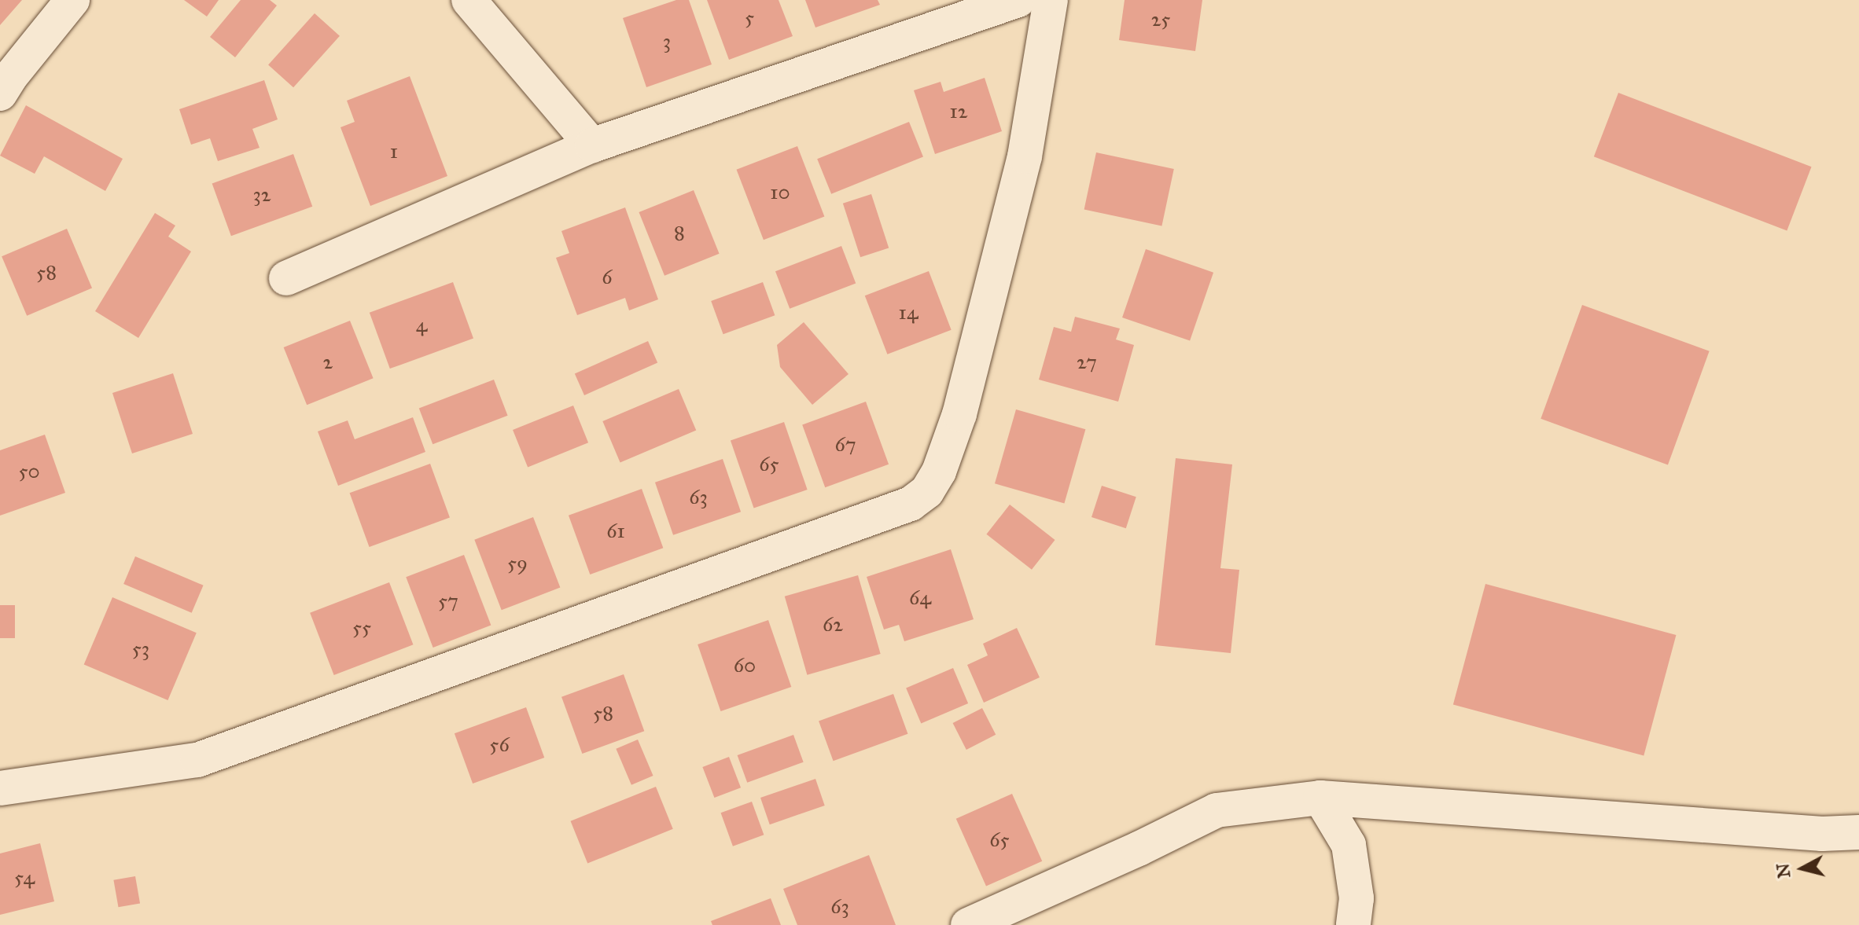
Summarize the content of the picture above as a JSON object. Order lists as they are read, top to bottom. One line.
{"house_numbers":["5","25","3","12","1","10","32","8","58","6","14","4","2","27","67","65","50","63","61","59","64","57","62","55","53","60","58","56","65","54","63"],"north":"left"}
